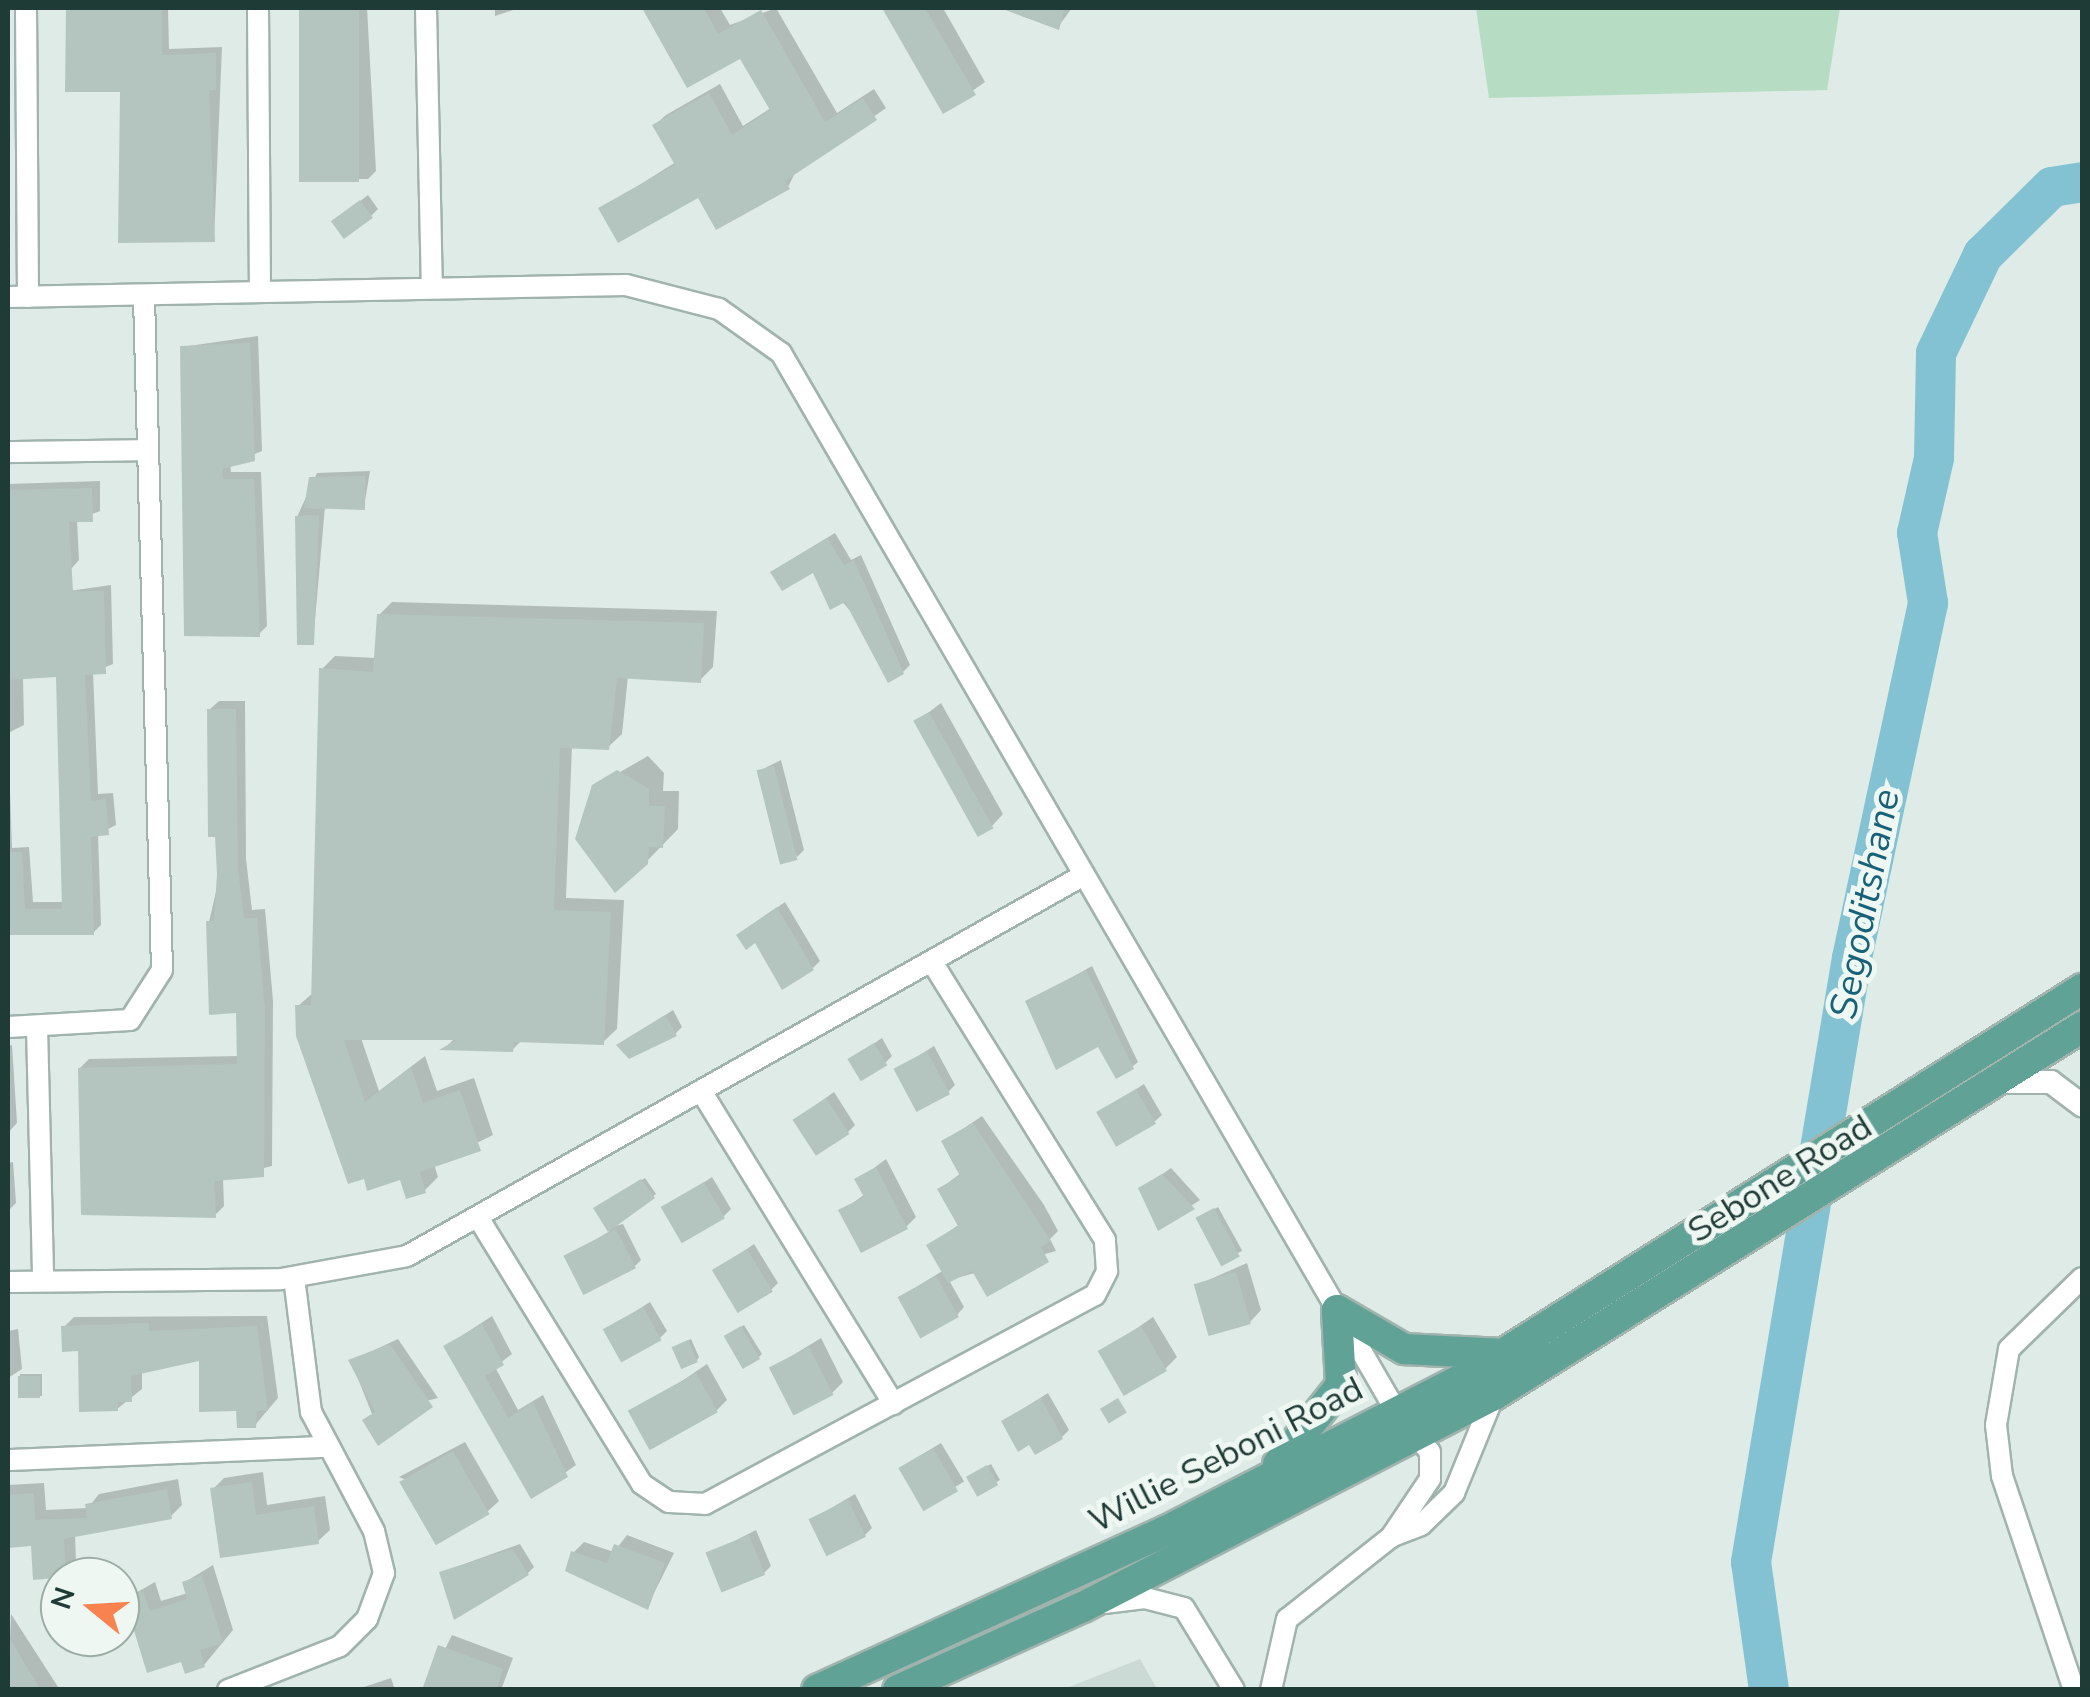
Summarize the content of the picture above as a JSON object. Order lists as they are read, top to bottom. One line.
{"streets":{"main road":["Sebone Road","Willie Seboni Road"]},"crossings":[["Sebone Road","Willie Seboni Road"]],"water":["Segoditshane"],"north":"left"}
